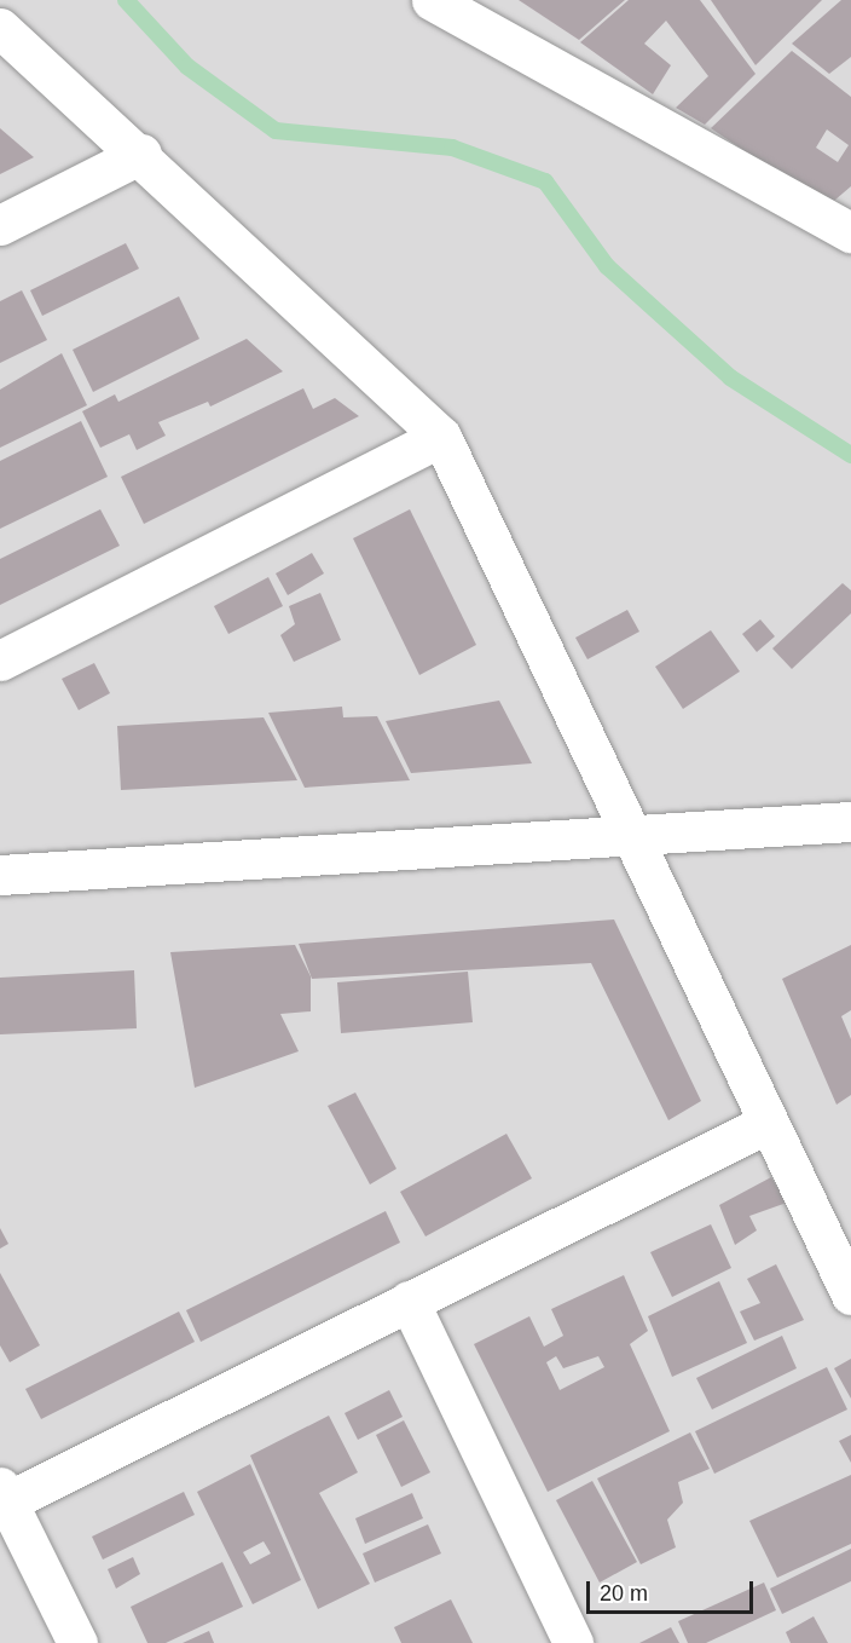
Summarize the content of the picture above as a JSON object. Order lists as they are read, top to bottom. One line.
{"scale_bar":"20 m"}
